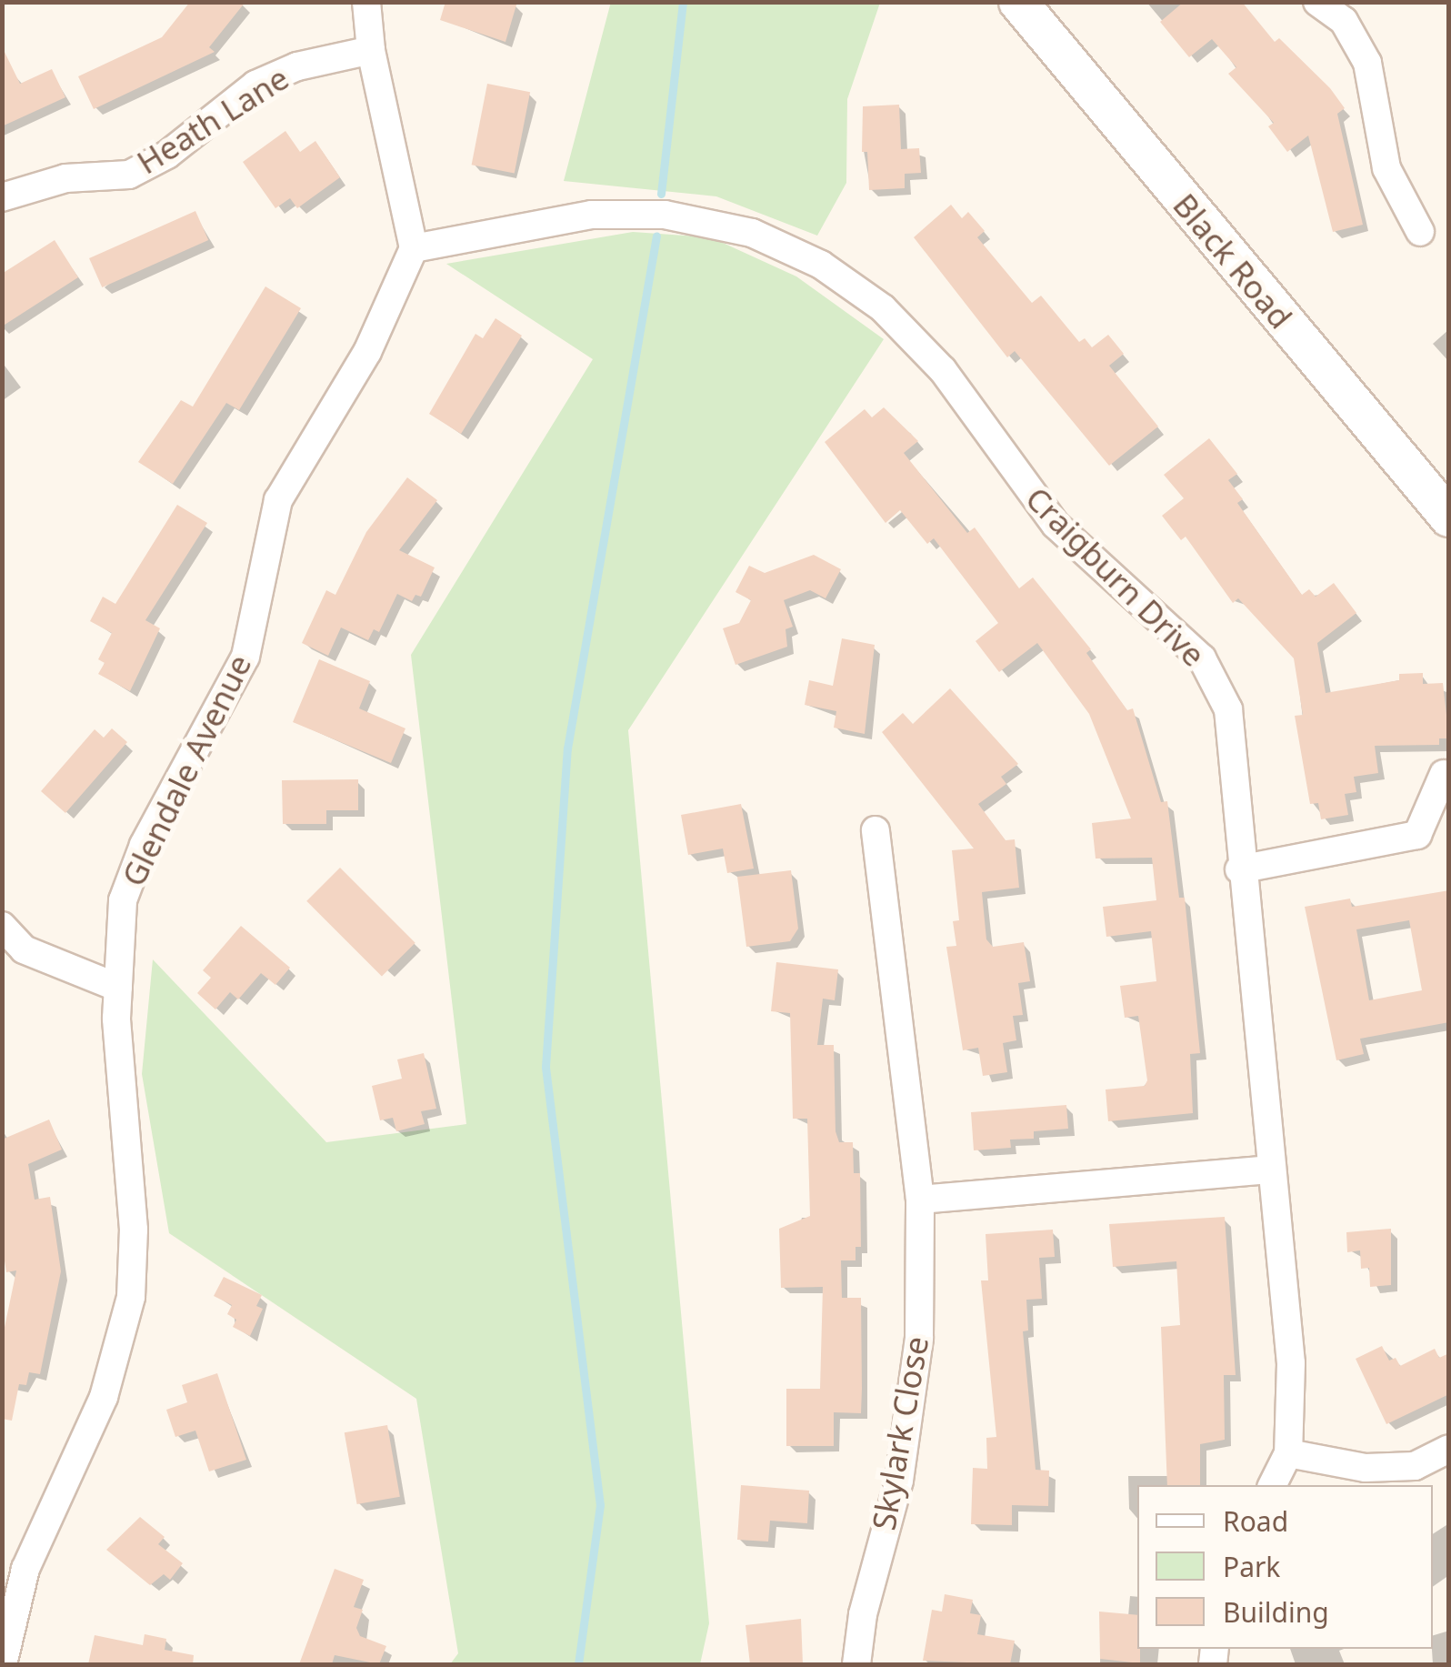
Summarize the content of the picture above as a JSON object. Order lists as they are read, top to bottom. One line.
{"streets":{"main road":["Black Road"],"street":["Heath Lane","Craigburn Drive","Glendale Avenue","Skylark Close"]},"crossings":[["Craigburn Drive","Glendale Avenue"]],"legend":["Road","Park","Building"]}
